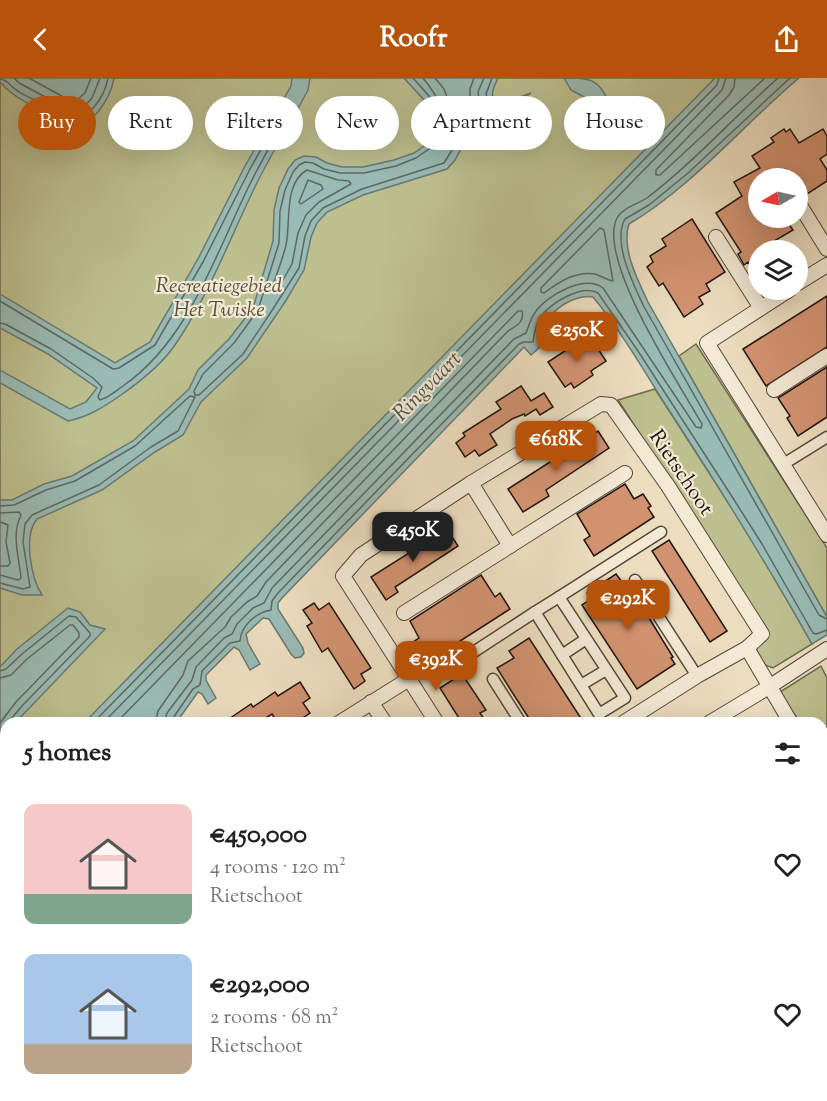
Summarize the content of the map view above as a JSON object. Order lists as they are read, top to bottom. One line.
{"streets":{"street":["Rietschoot"]},"water":["Ringvaart"],"parks":["Recreatiegebied Het Twiske"],"north":"left","page":{"header":"Roofr","chip":["Buy","Rent","Filters","New","Apartment","House"],"price":["€250K","€618K","€450K","€292K","€392K"],"heading":"5 homes","list":[{"name":"€450,000","note":"4 rooms · 120 m² · Rietschoot"},{"name":"€292,000","note":"2 rooms · 68 m² · Rietschoot"}]}}
